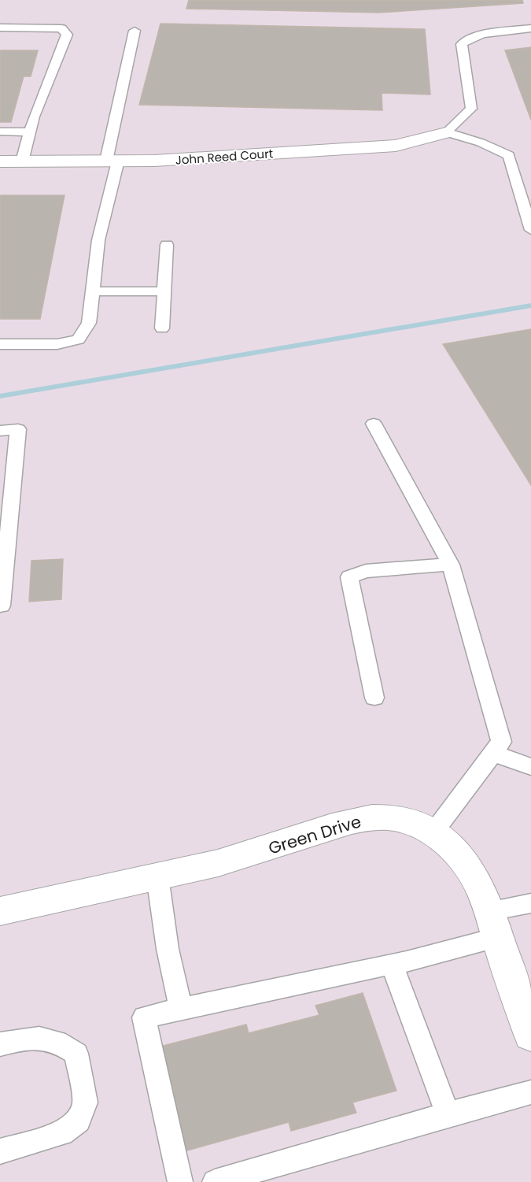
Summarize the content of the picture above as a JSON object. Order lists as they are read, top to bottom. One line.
{"streets":{"street":["John Reed Court","Green Drive"]}}
